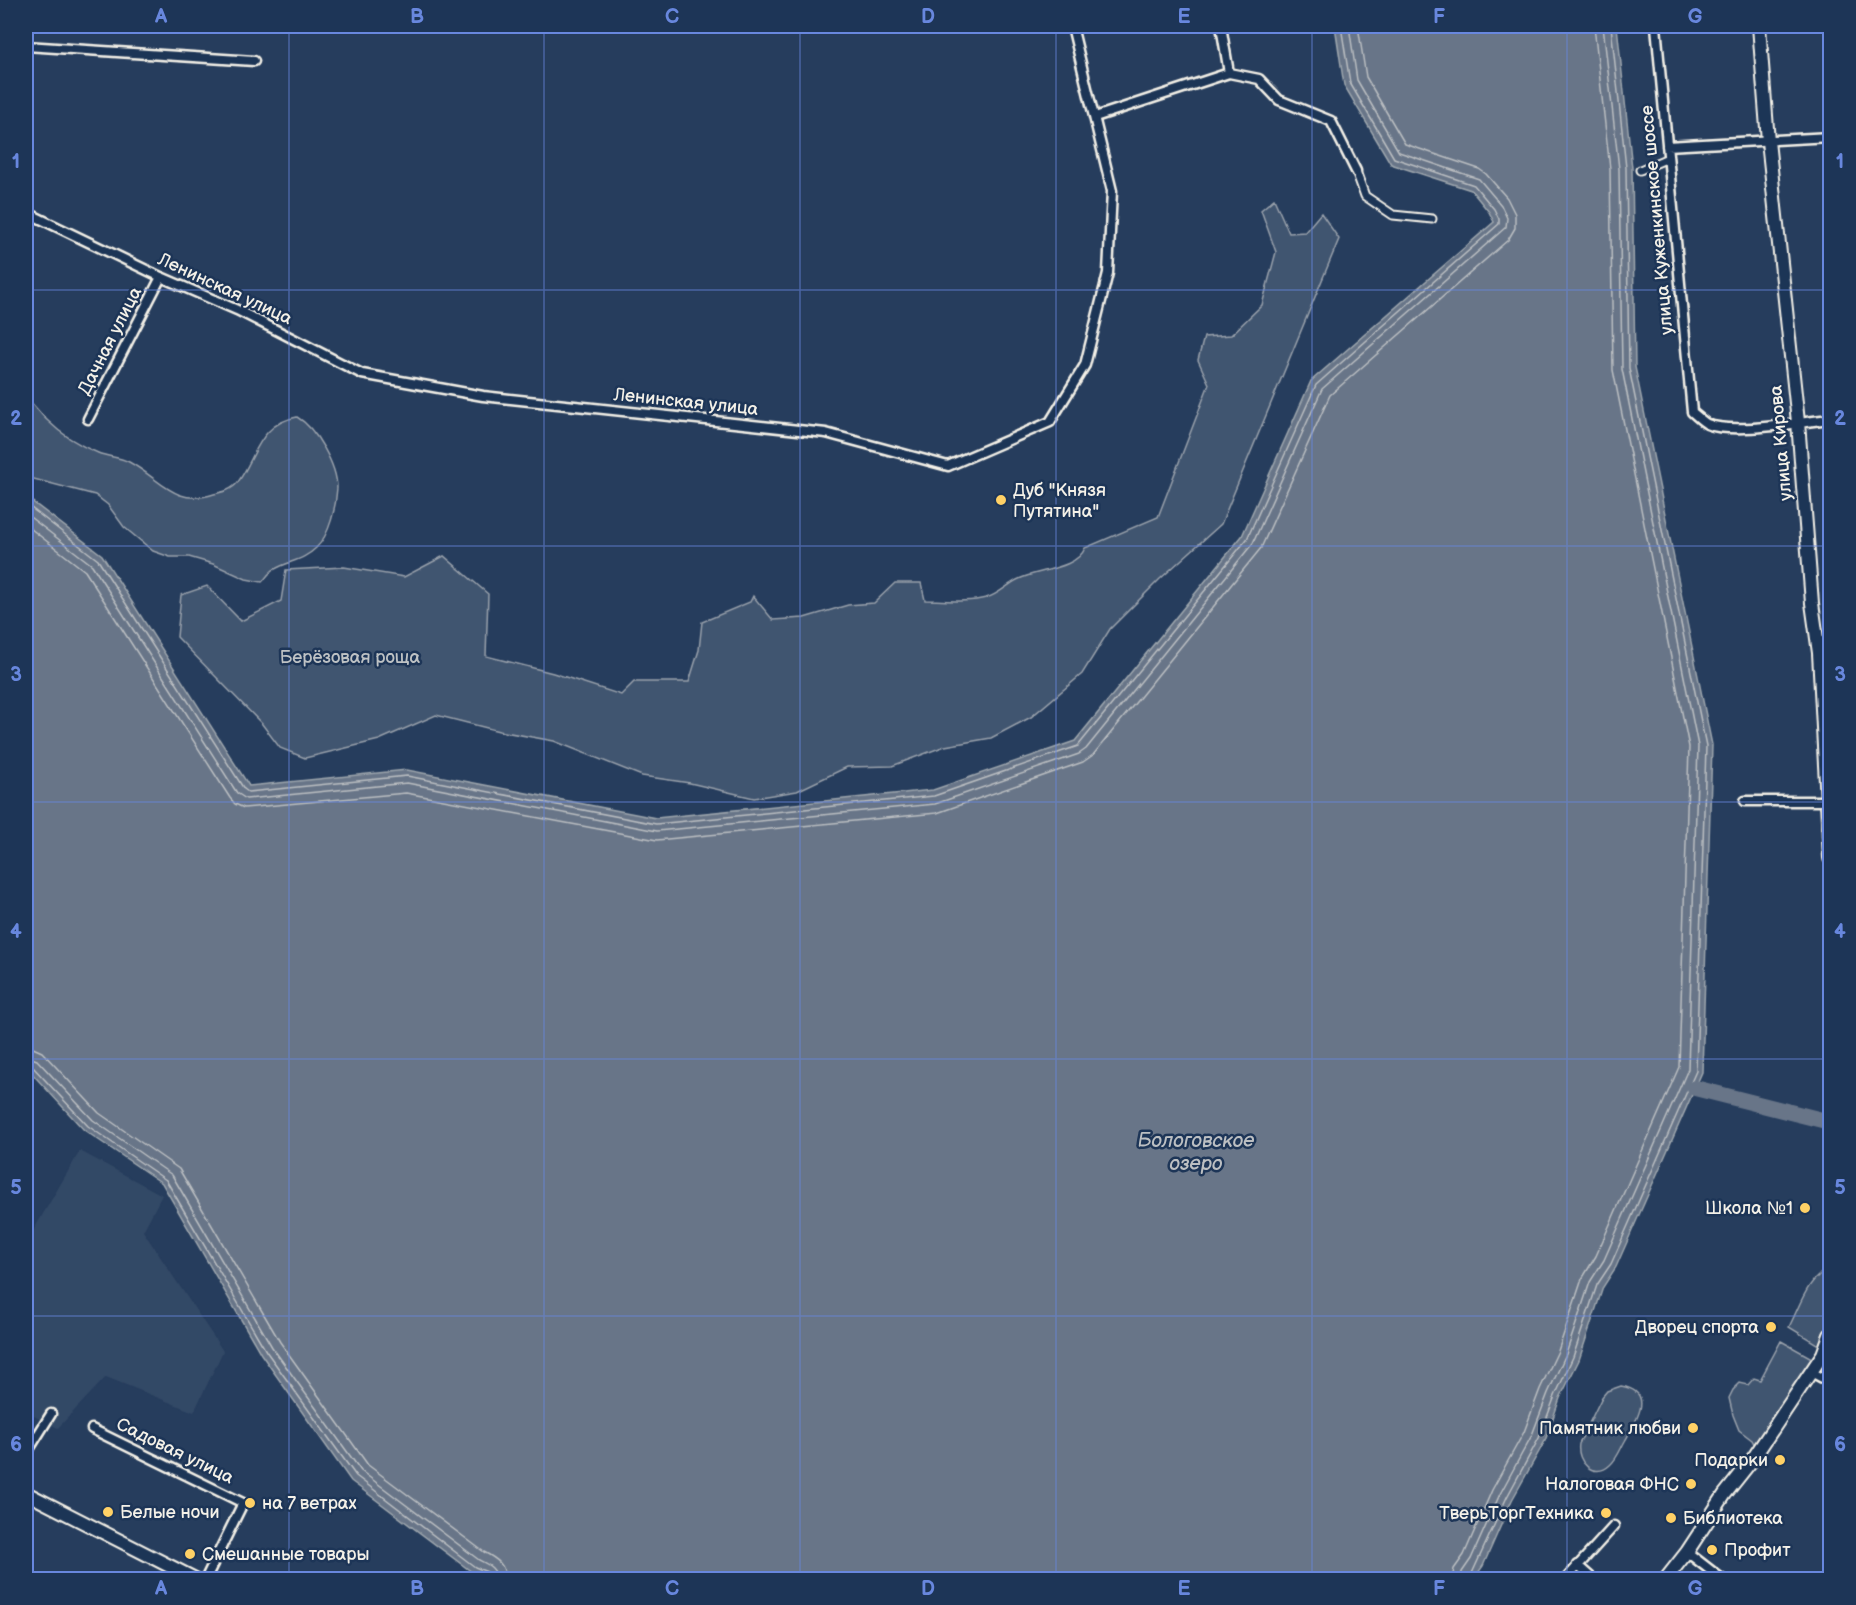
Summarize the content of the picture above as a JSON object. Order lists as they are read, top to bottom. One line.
{"streets":{"main road":["улица Кирова"],"street":["улица Куженкинское шоссе","Ленинская улица","Дачная улица","Садовая улица"]},"crossings":[["улица Куженкинское шоссе","улица Кирова"],["Ленинская улица","Дачная улица"]],"water":["Бологовское озеро"],"parks":["Берёзовая роща"],"places":["Дуб \"Князя Путятина\"","Школа №1","Дворец спорта","Памятник любви","Подарки","Налоговая ФНС","на 7 ветрах","Белые ночи","ТверьТоргТехника","Библиотека","Профит","Смешанные товары"],"grid":{"columns":["A","B","C","D","E","F","G"],"rows":["1","2","3","4","5","6"]}}
